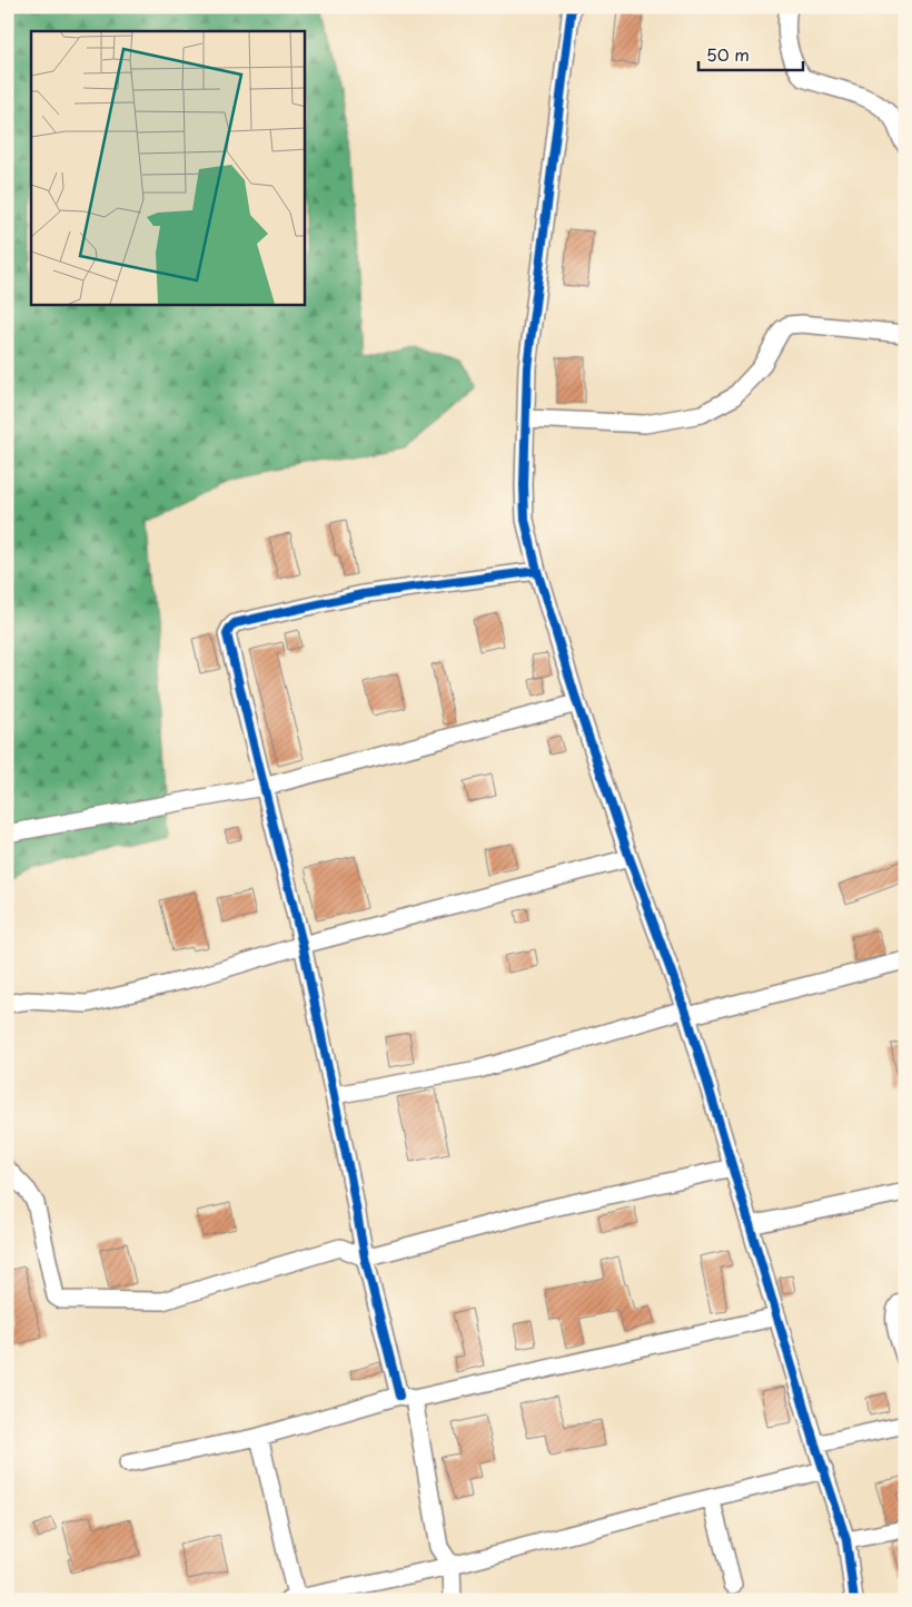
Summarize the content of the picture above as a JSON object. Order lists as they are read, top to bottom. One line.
{"scale_bar":"50 m"}
